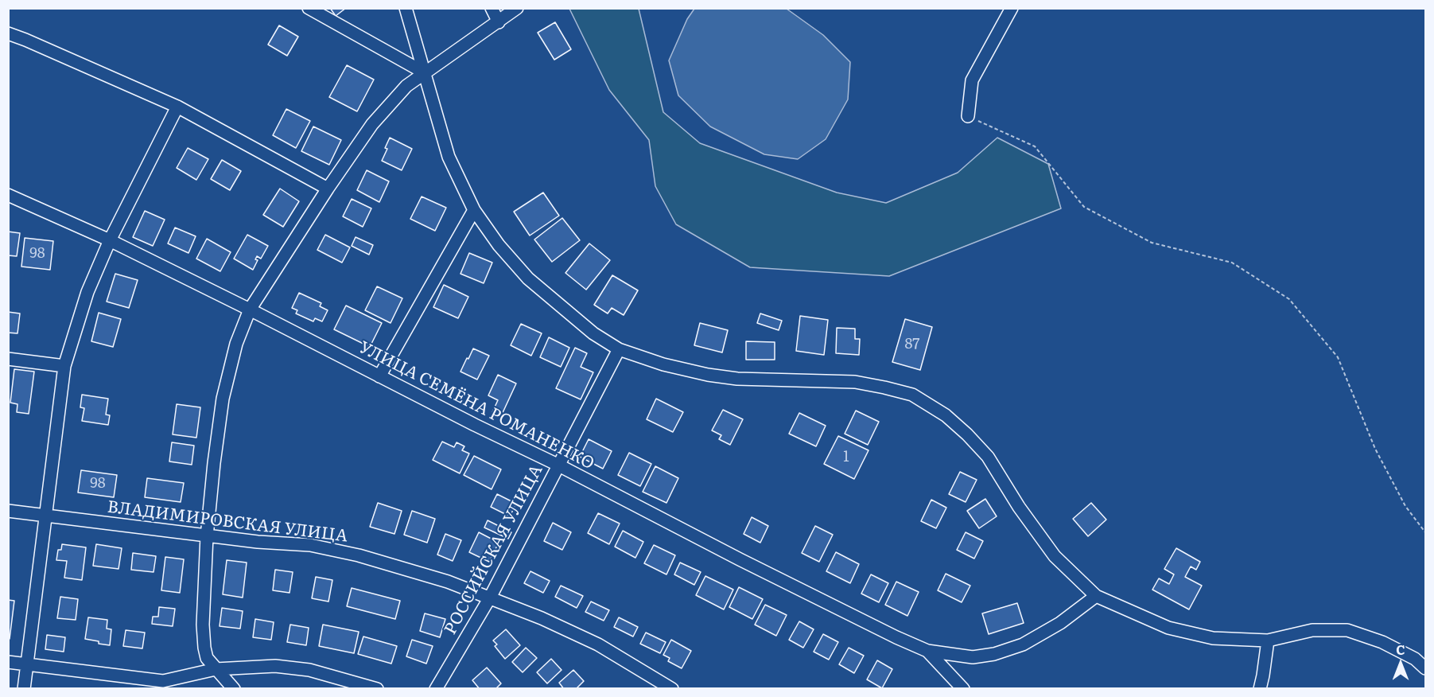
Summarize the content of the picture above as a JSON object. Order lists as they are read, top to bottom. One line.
{"streets":{"street":["УЛИЦА СЕМЁНА РОМАНЕНКО","ВЛАДИМИРОВСКАЯ УЛИЦА","РОССИЙСКАЯ УЛИЦА"]},"crossings":[["УЛИЦА СЕМЁНА РОМАНЕНКО","РОССИЙСКАЯ УЛИЦА"],["ВЛАДИМИРОВСКАЯ УЛИЦА","РОССИЙСКАЯ УЛИЦА"]],"house_numbers":["98","87","1","98"],"north":"top"}
